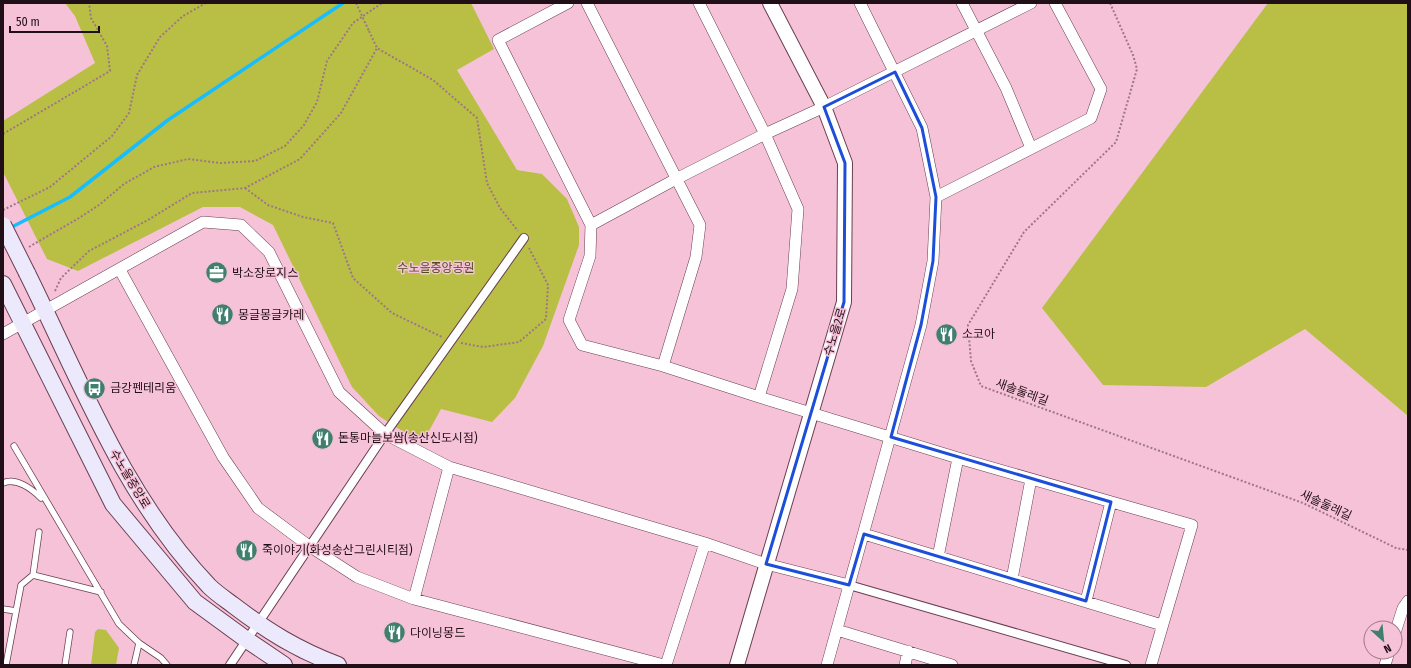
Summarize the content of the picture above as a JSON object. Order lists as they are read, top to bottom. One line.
{"streets":{"main road":["수노을중앙로"],"street":["수노을2로"],"path":["새솔둘레길"]},"parks":["수노을중앙공원"],"places":{"office":["박소장로지스"],"restaurant":["몽글몽글카레","소코아","돈통마늘보쌈(송산신도시점)","죽이야기(화성송산그린시티점)","다이닝몽드"],"bus stop":["금강펜테리움"]},"scale_bar":"50 m","north":"bottom right"}
